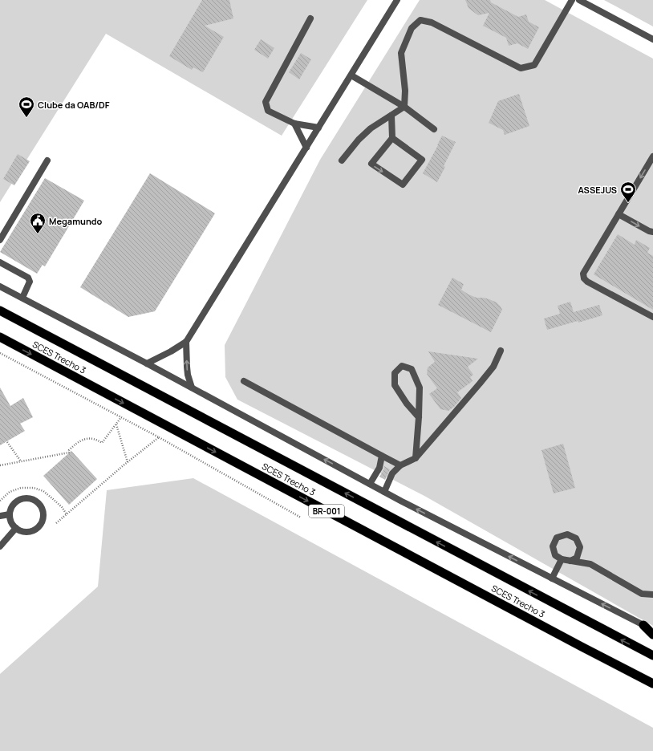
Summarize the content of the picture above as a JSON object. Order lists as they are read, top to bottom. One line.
{"streets":{"highway":["SCES Trecho 3","BR-001"]},"places":{"sports":["Clube da OAB/DF","ASSEJUS"],"public building":["Megamundo"]}}
